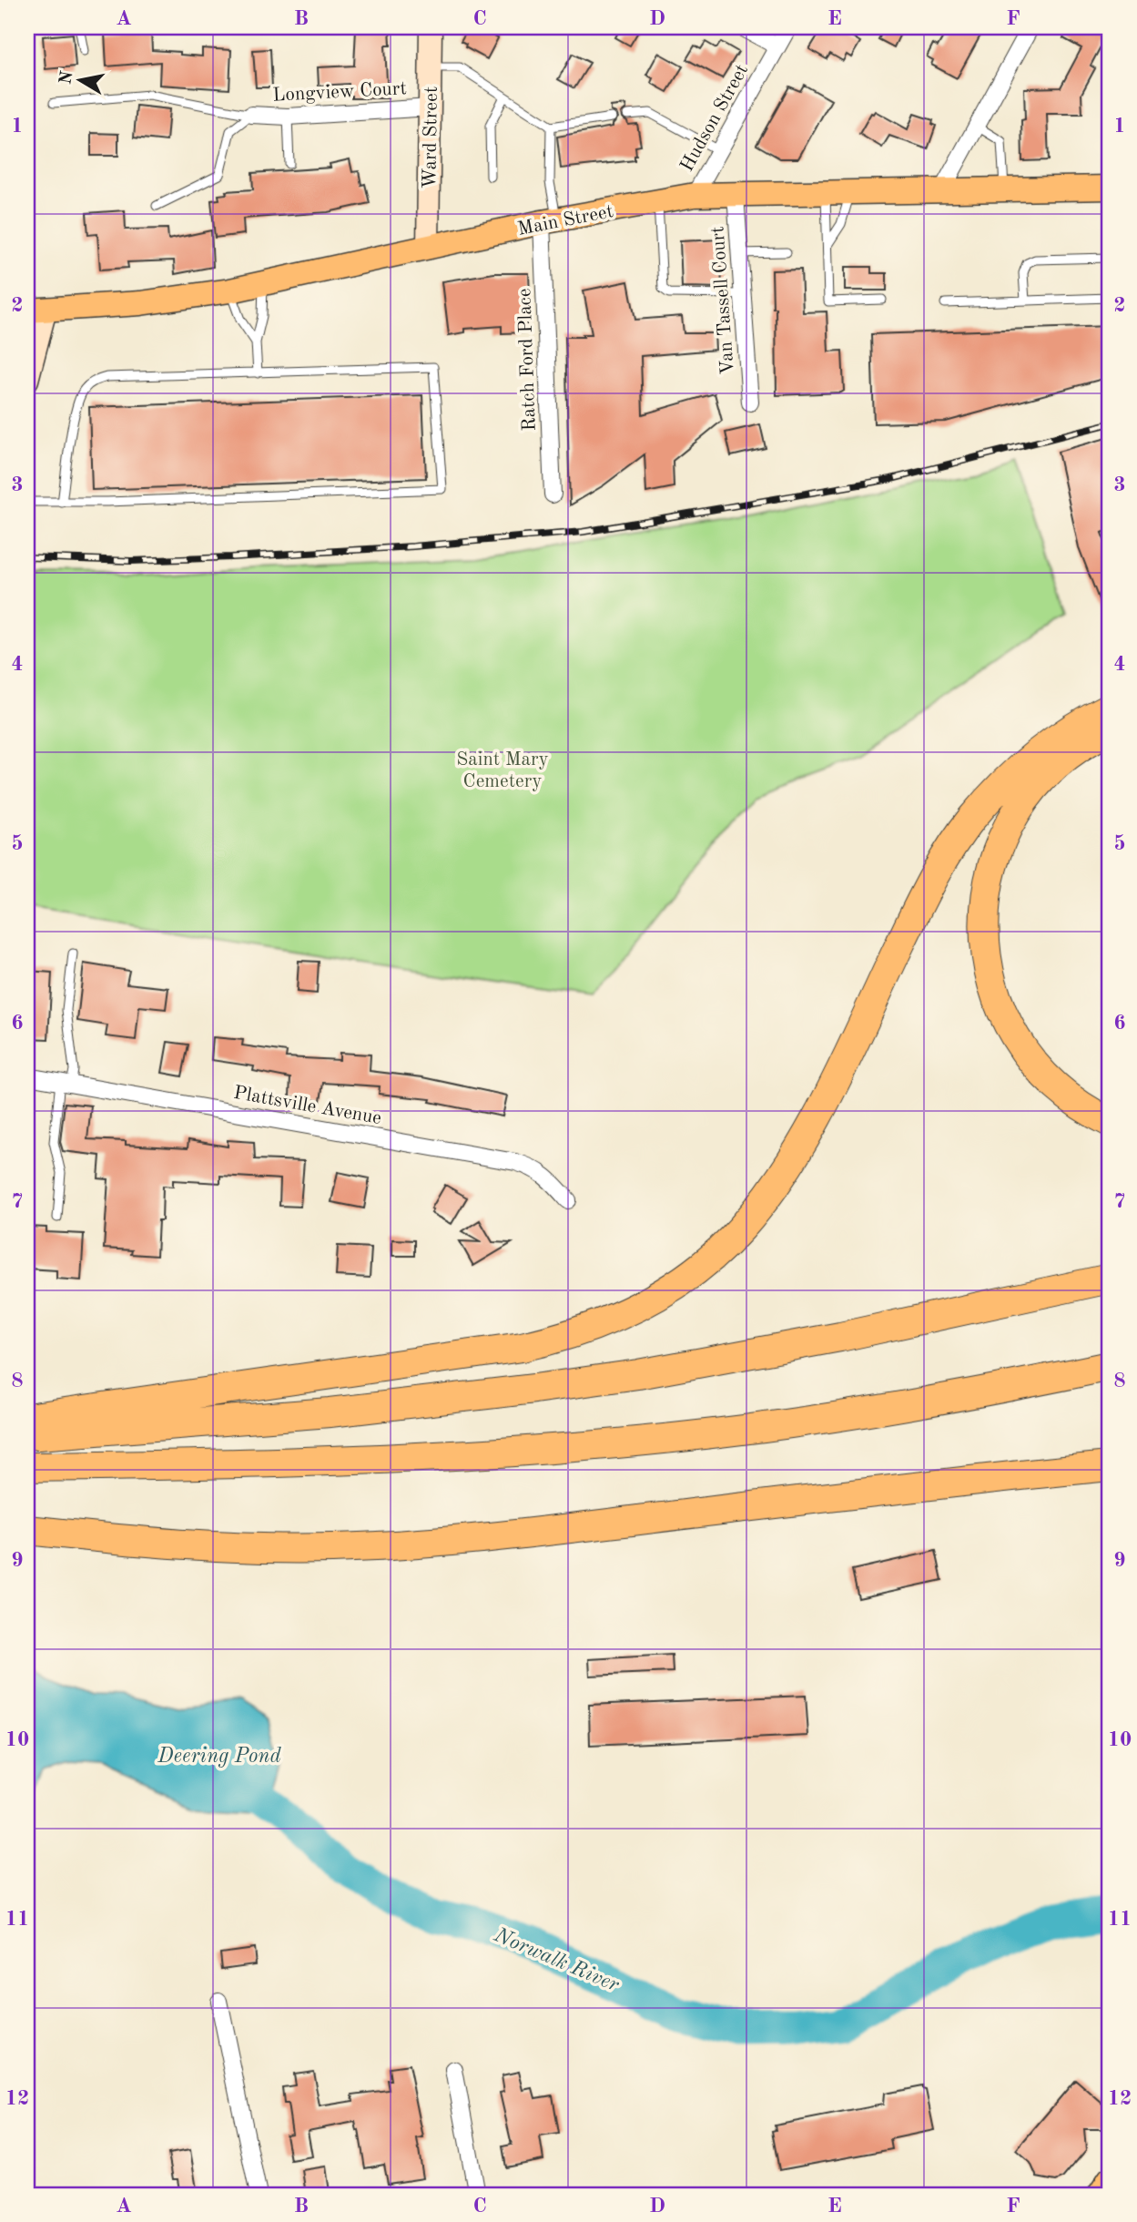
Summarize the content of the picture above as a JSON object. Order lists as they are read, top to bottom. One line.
{"streets":{"main road":["Ward Street","Main Street"],"street":["Longview Court","Hudson Street","Van Tassell Court","Ratch Ford Place","Plattsville Avenue"]},"crossings":[["Longview Court","Ward Street"],["Hudson Street","Main Street"],["Ward Street","Main Street"],["Main Street","Van Tassell Court"],["Main Street","Ratch Ford Place"]],"water":["Deering Pond","Norwalk River"],"parks":["Saint Mary Cemetery"],"north":"left","grid":{"columns":["A","B","C","D","E","F"],"rows":["1","2","3","4","5","6","7","8","9","10","11","12"]}}
